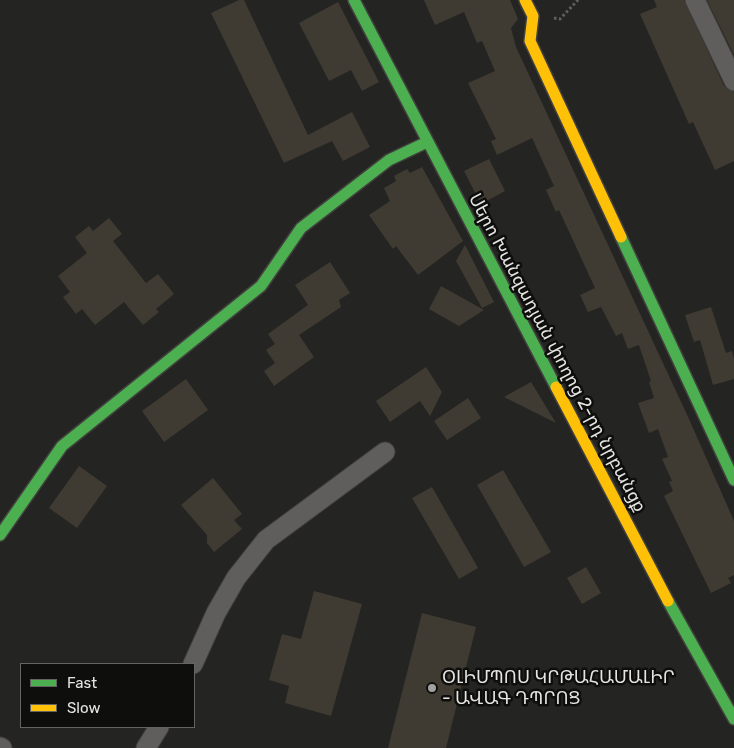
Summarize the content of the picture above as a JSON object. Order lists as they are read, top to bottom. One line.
{"streets":{"street":["Սերո Խանզադյան փողոց 2-րդ նրբանցք"]},"places":["ՕԼԻՄՊՈՍ ԿՐԹԱՀԱՄԱԼԻՐ - ԱՎԱԳ ԴՊՐՈՑ"],"legend":["Fast","Slow"]}
